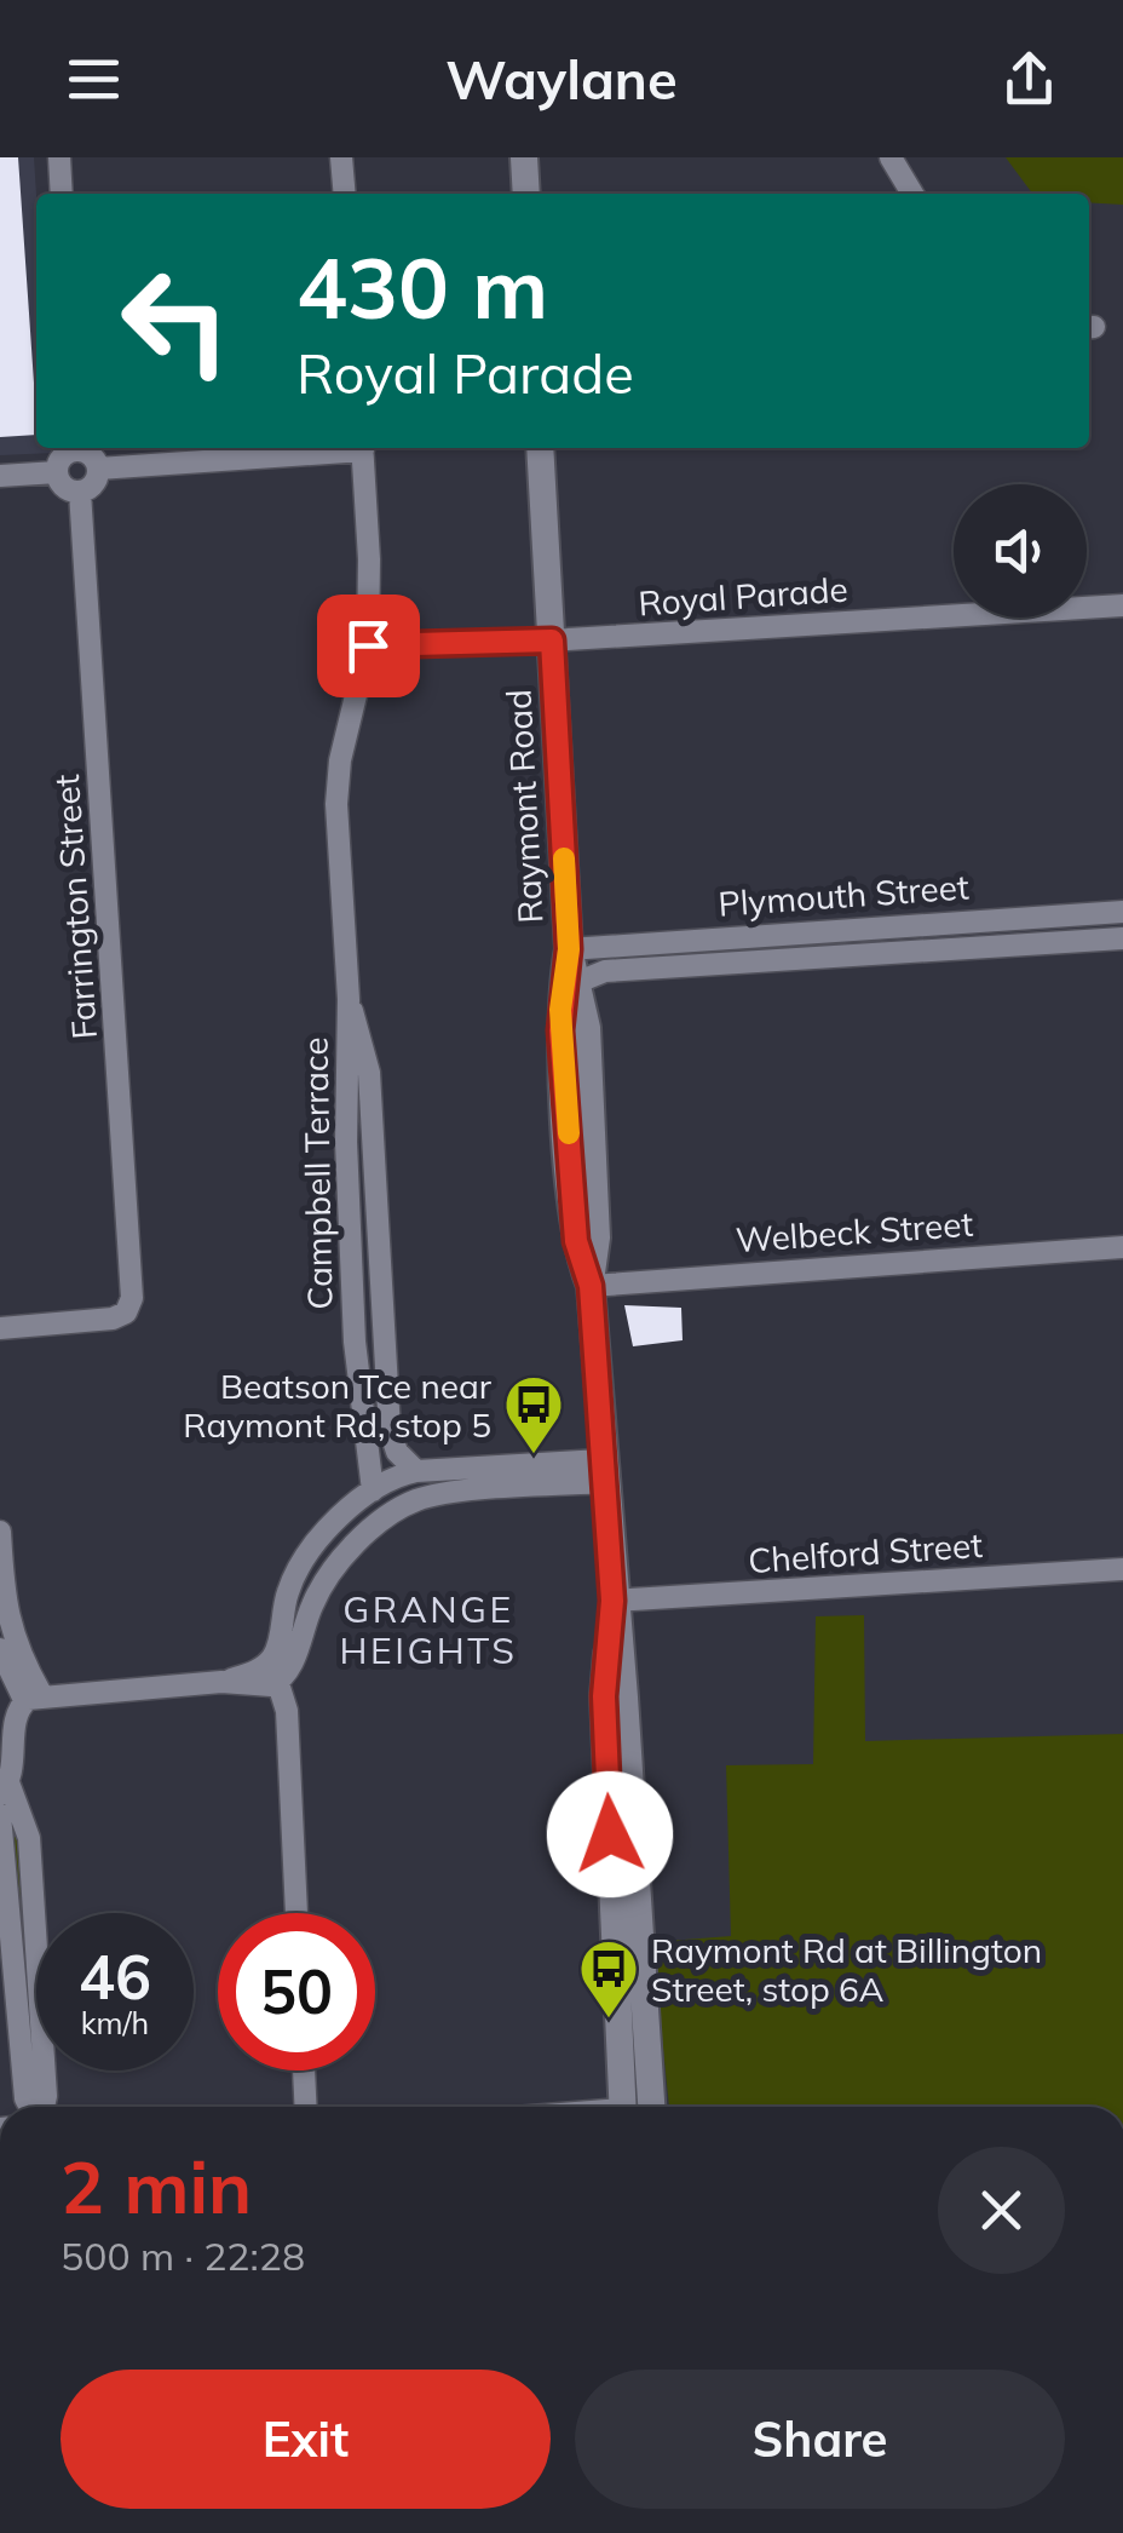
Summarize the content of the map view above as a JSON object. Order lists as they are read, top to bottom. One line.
{"streets":{"main road":["Raymont Road"],"street":["Royal Parade","Plymouth Street","Farrington Street","Campbell Terrace","Welbeck Street","Chelford Street"]},"crossings":[["Royal Parade","Raymont Road"],["Royal Parade","Campbell Terrace"],["Raymont Road","Plymouth Street"],["Raymont Road","Welbeck Street"],["Raymont Road","Chelford Street"]],"districts":["GRANGE HEIGHTS"],"places":{"bus stop":["Beatson Tce near Raymont Rd, stop 5","Raymont Rd at Billington Street, stop 6A"]},"page":{"header":"Waylane","turn":["430 m","Royal Parade"],"speed":"46 km/h","limit":"50","heading":["2 min","500 m · 22:28"],"buttons":["Exit","Share"]}}
